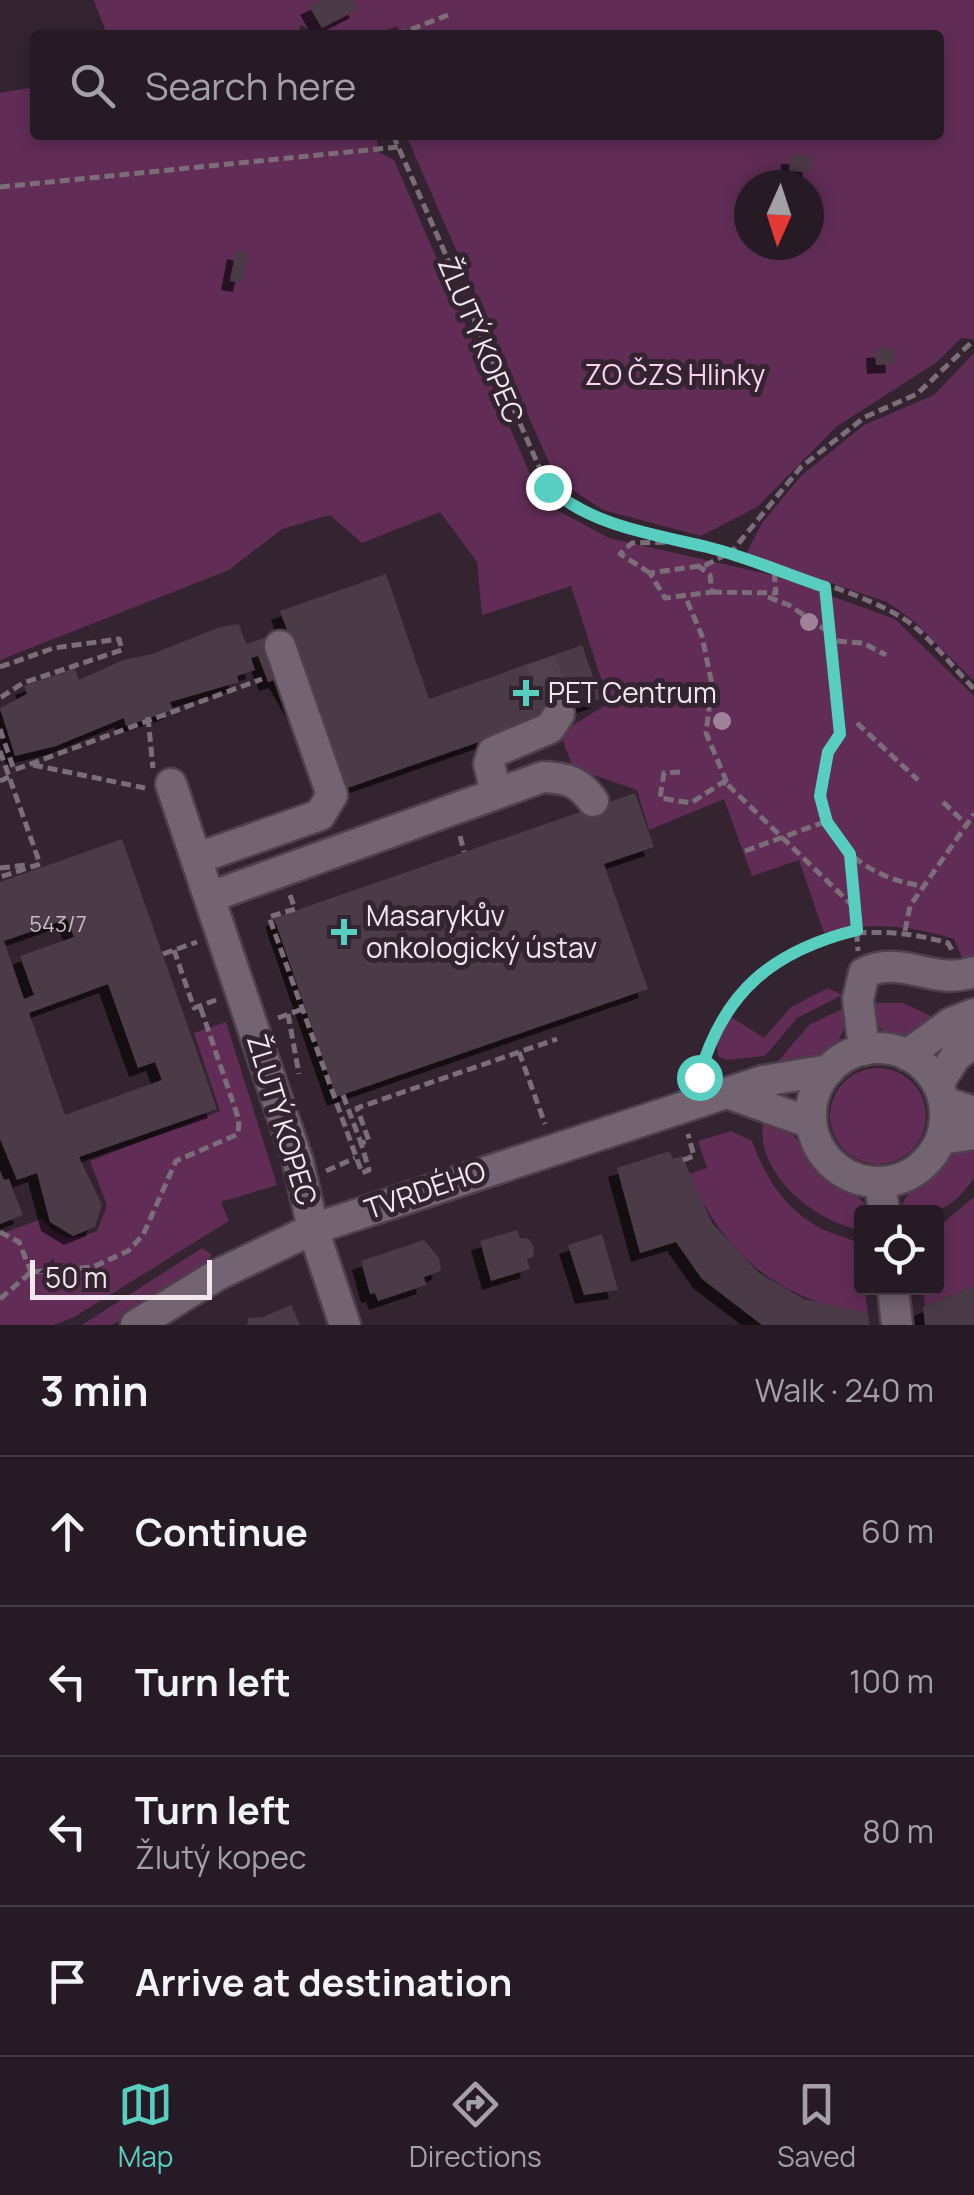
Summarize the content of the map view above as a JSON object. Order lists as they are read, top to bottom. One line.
{"streets":{"street":["ŽLUTÝ KOPEC","TVRDÉHO"]},"crossings":[["ŽLUTÝ KOPEC","TVRDÉHO"]],"parks":["ZO ČZS Hlinky"],"places":{"health":["PET Centrum","Masarykův onkologický ústav"]},"house_numbers":["543/7"],"scale_bar":"50 m","north":"bottom","page":{"search":"Search here","scale":"50 m","heading":["3 min","Walk · 240 m"],"list":[["Continue","60 m"],["Turn left","100 m"],["Turn left","Žlutý kopec","80 m"],"Arrive at destination"],"nav":["Map","Directions","Saved"]}}
